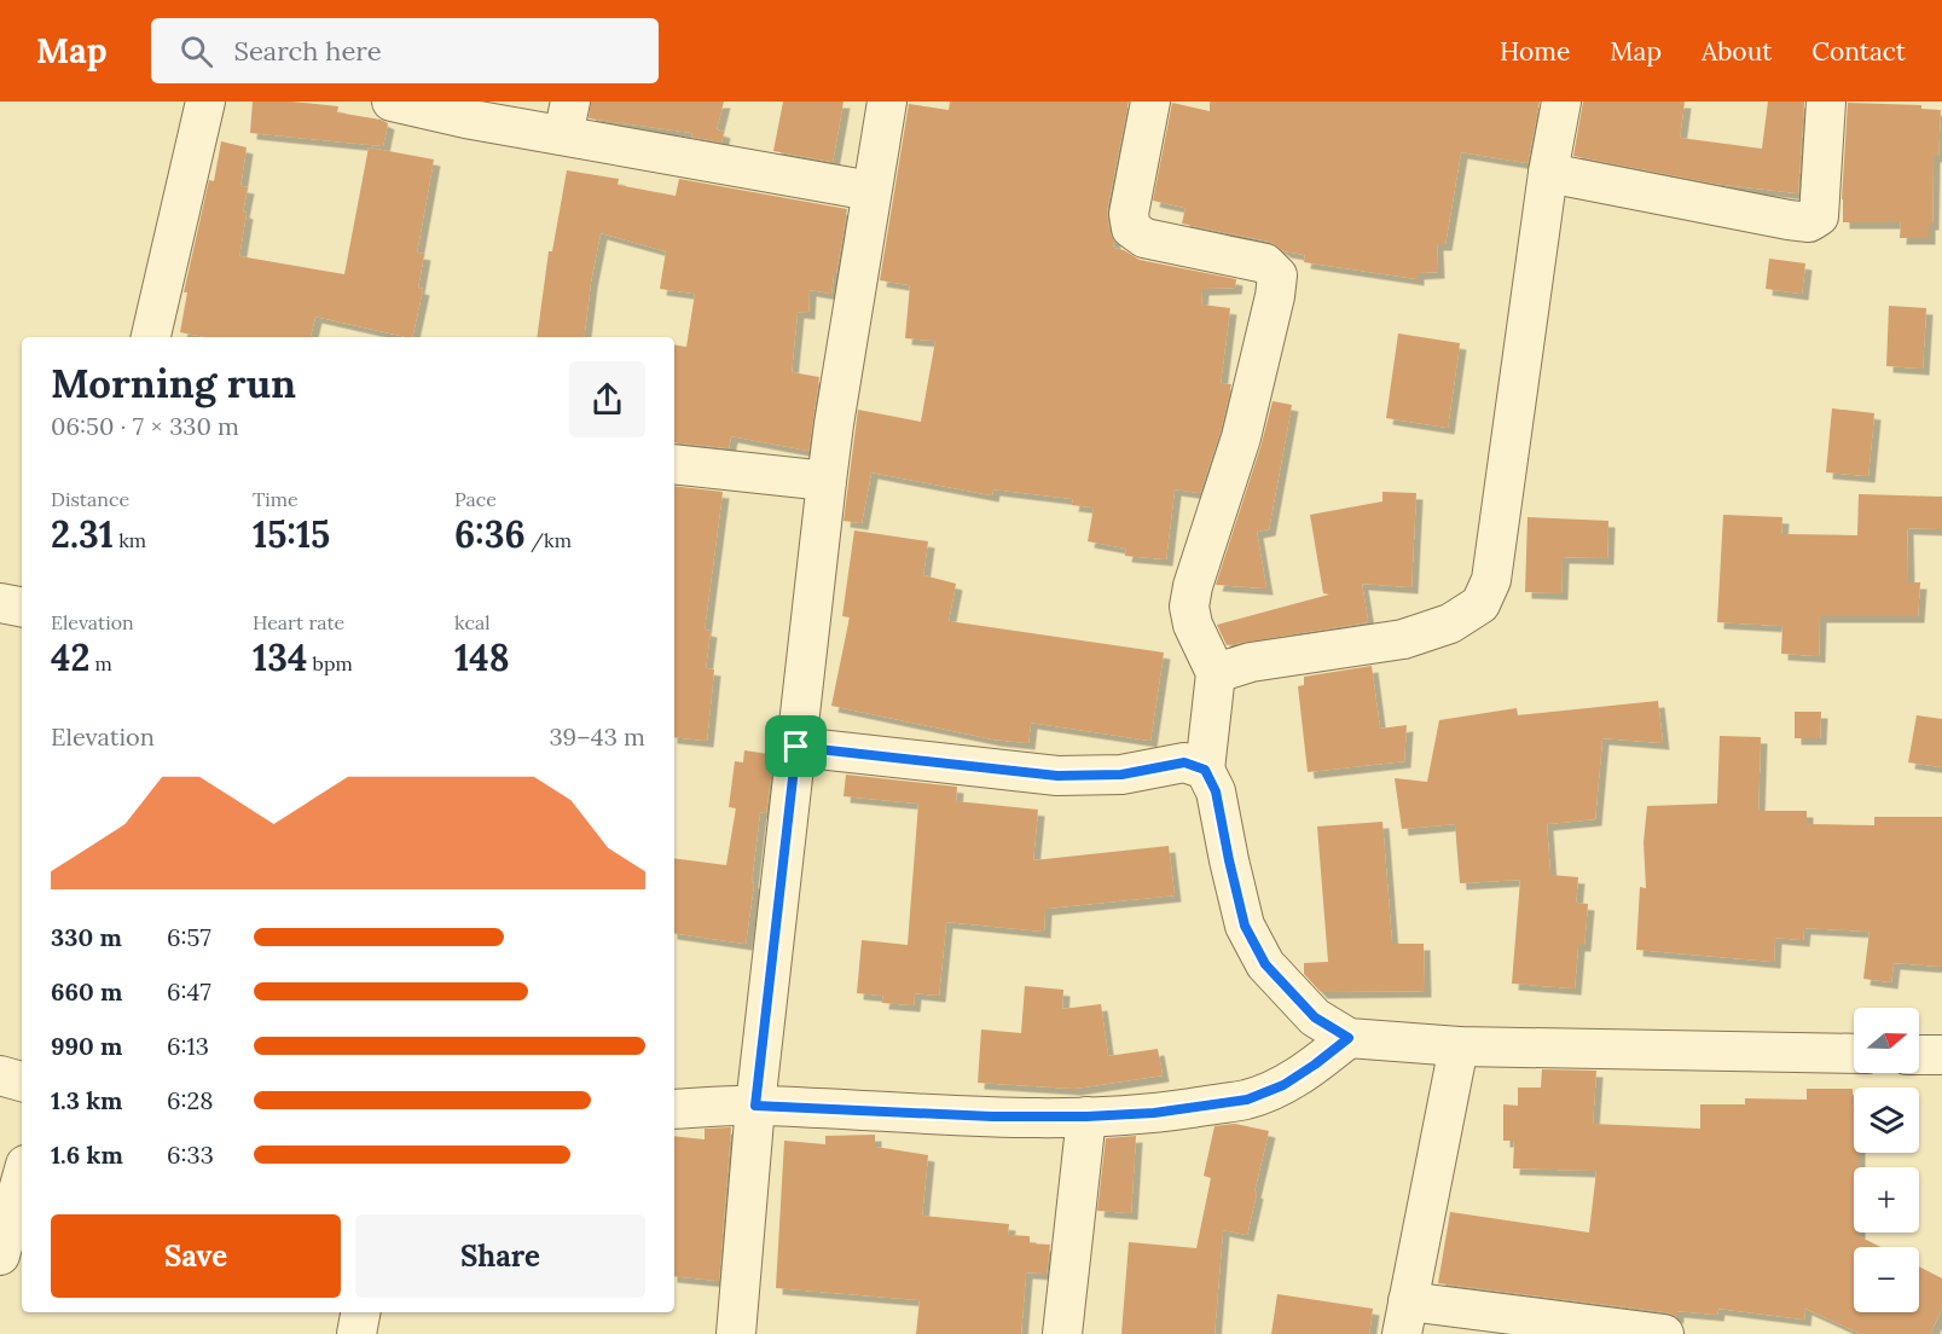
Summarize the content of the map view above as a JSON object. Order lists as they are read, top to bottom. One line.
{"north":"right","page":{"header":"Map","search":"Search here","nav":["Home","Map","About","Contact"],"heading":["Morning run","06:50 · 7 × 330 m"],"stats":[["Distance","2.31 km"],["Time","15:15"],["Pace","6:36 /km"],["Elevation","42 m"],["Heart rate","134 bpm"],["kcal","148"]],"chart":["Elevation","39–43 m"],"list":[{"name":"330 m","note":"6:57"},{"name":"660 m","note":"6:47"},{"name":"990 m","note":"6:13"},{"name":"1.3 km","note":"6:28"},{"name":"1.6 km","note":"6:33"}],"map_buttons":["+","−"],"buttons":["Save","Share"]}}
